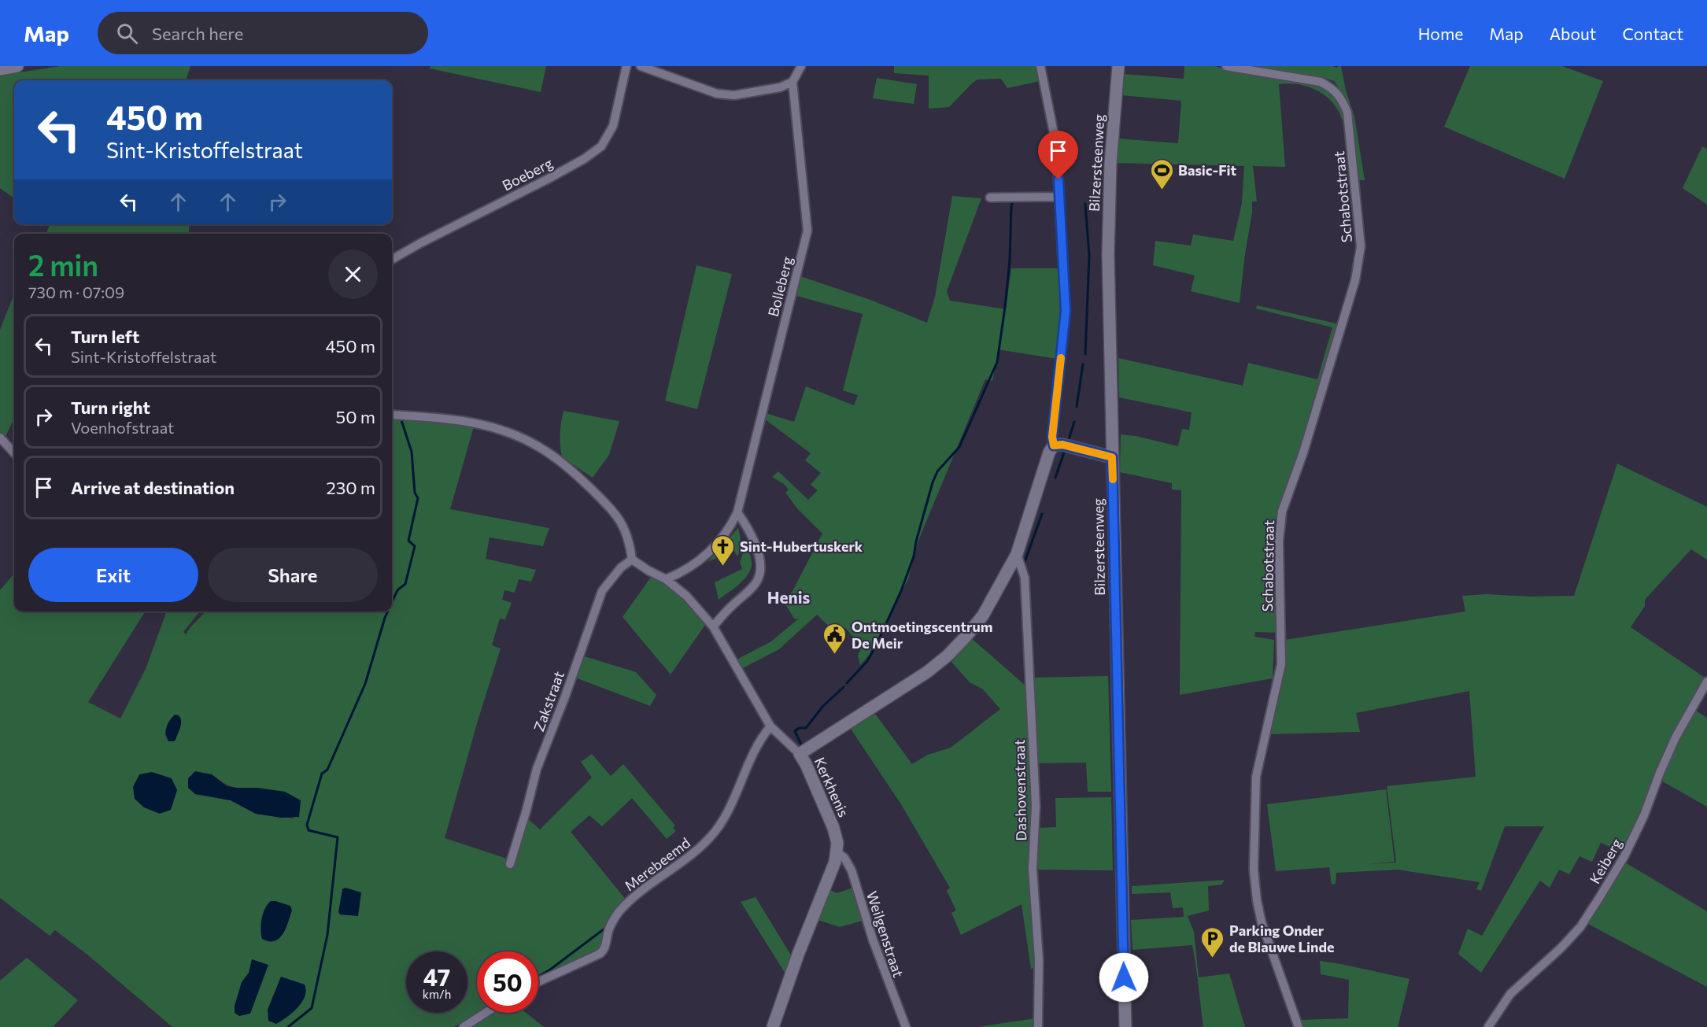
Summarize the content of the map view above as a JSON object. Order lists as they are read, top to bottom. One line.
{"streets":{"main road":["Bilzersteenweg","Kerkhenis"],"street":["Boeberg","Schabotstraat","Bolleberg","Zakstraat","Dashovenstraat","Keiberg","Merebeemd","Weilgenstraat"]},"crossings":[["Bolleberg","Kerkhenis"],["Zakstraat","Kerkhenis"],["Kerkhenis","Merebeemd"],["Kerkhenis","Weilgenstraat"]],"districts":["Henis"],"places":{"sports":["Basic-Fit"],"church":["Sint-Hubertuskerk"],"public building":["Ontmoetingscentrum De Meir"],"parking":["Parking Onder de Blauwe Linde"]},"page":{"header":"Map","search":"Search here","nav":["Home","Map","About","Contact"],"turn":["450 m","Sint-Kristoffelstraat"],"heading":["2 min","730 m · 07:09"],"list":[{"name":"Turn left","note":"Sint-Kristoffelstraat","value":"450 m"},{"name":"Turn right","note":"Voenhofstraat","value":"50 m"},{"name":"Arrive at destination","value":"230 m"}],"buttons":["Exit","Share"],"speed":"47 km/h","limit":"50"}}
